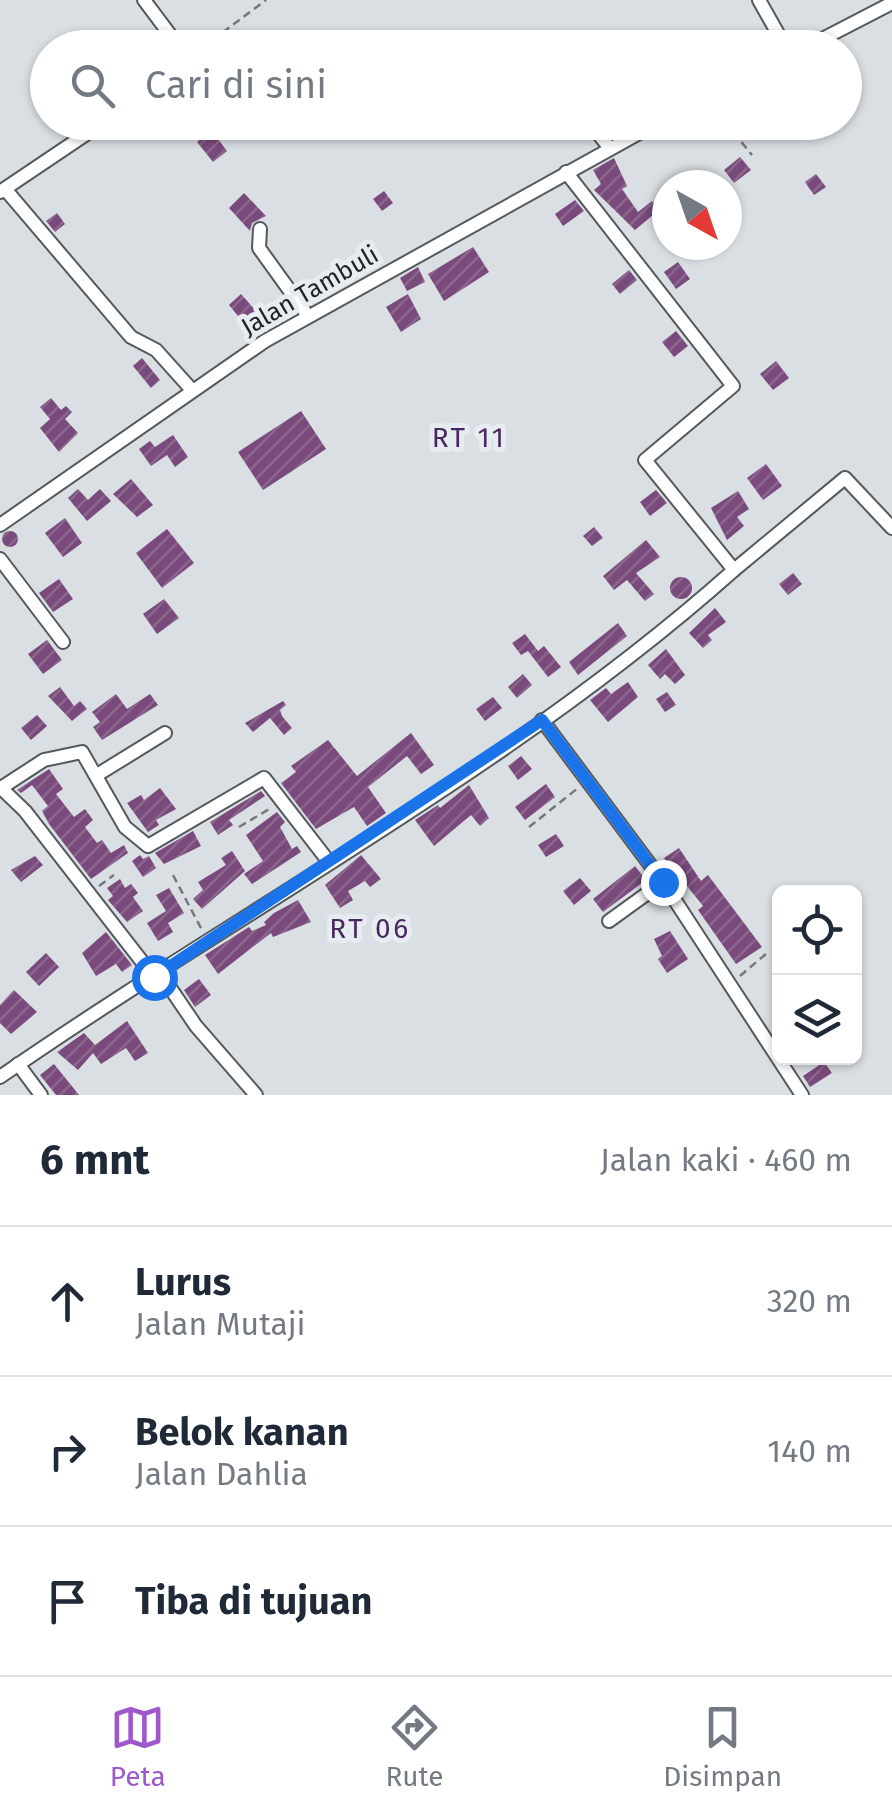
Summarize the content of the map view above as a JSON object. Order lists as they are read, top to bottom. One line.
{"streets":{"street":["Jalan Tambuli"]},"districts":["RT 11","RT 06"],"north":"bottom right","page":{"search":"Cari di sini","heading":["6 mnt","Jalan kaki · 460 m"],"list":[["Lurus","Jalan Mutaji","320 m"],["Belok kanan","Jalan Dahlia","140 m"],"Tiba di tujuan"],"nav":["Peta","Rute","Disimpan"]}}
